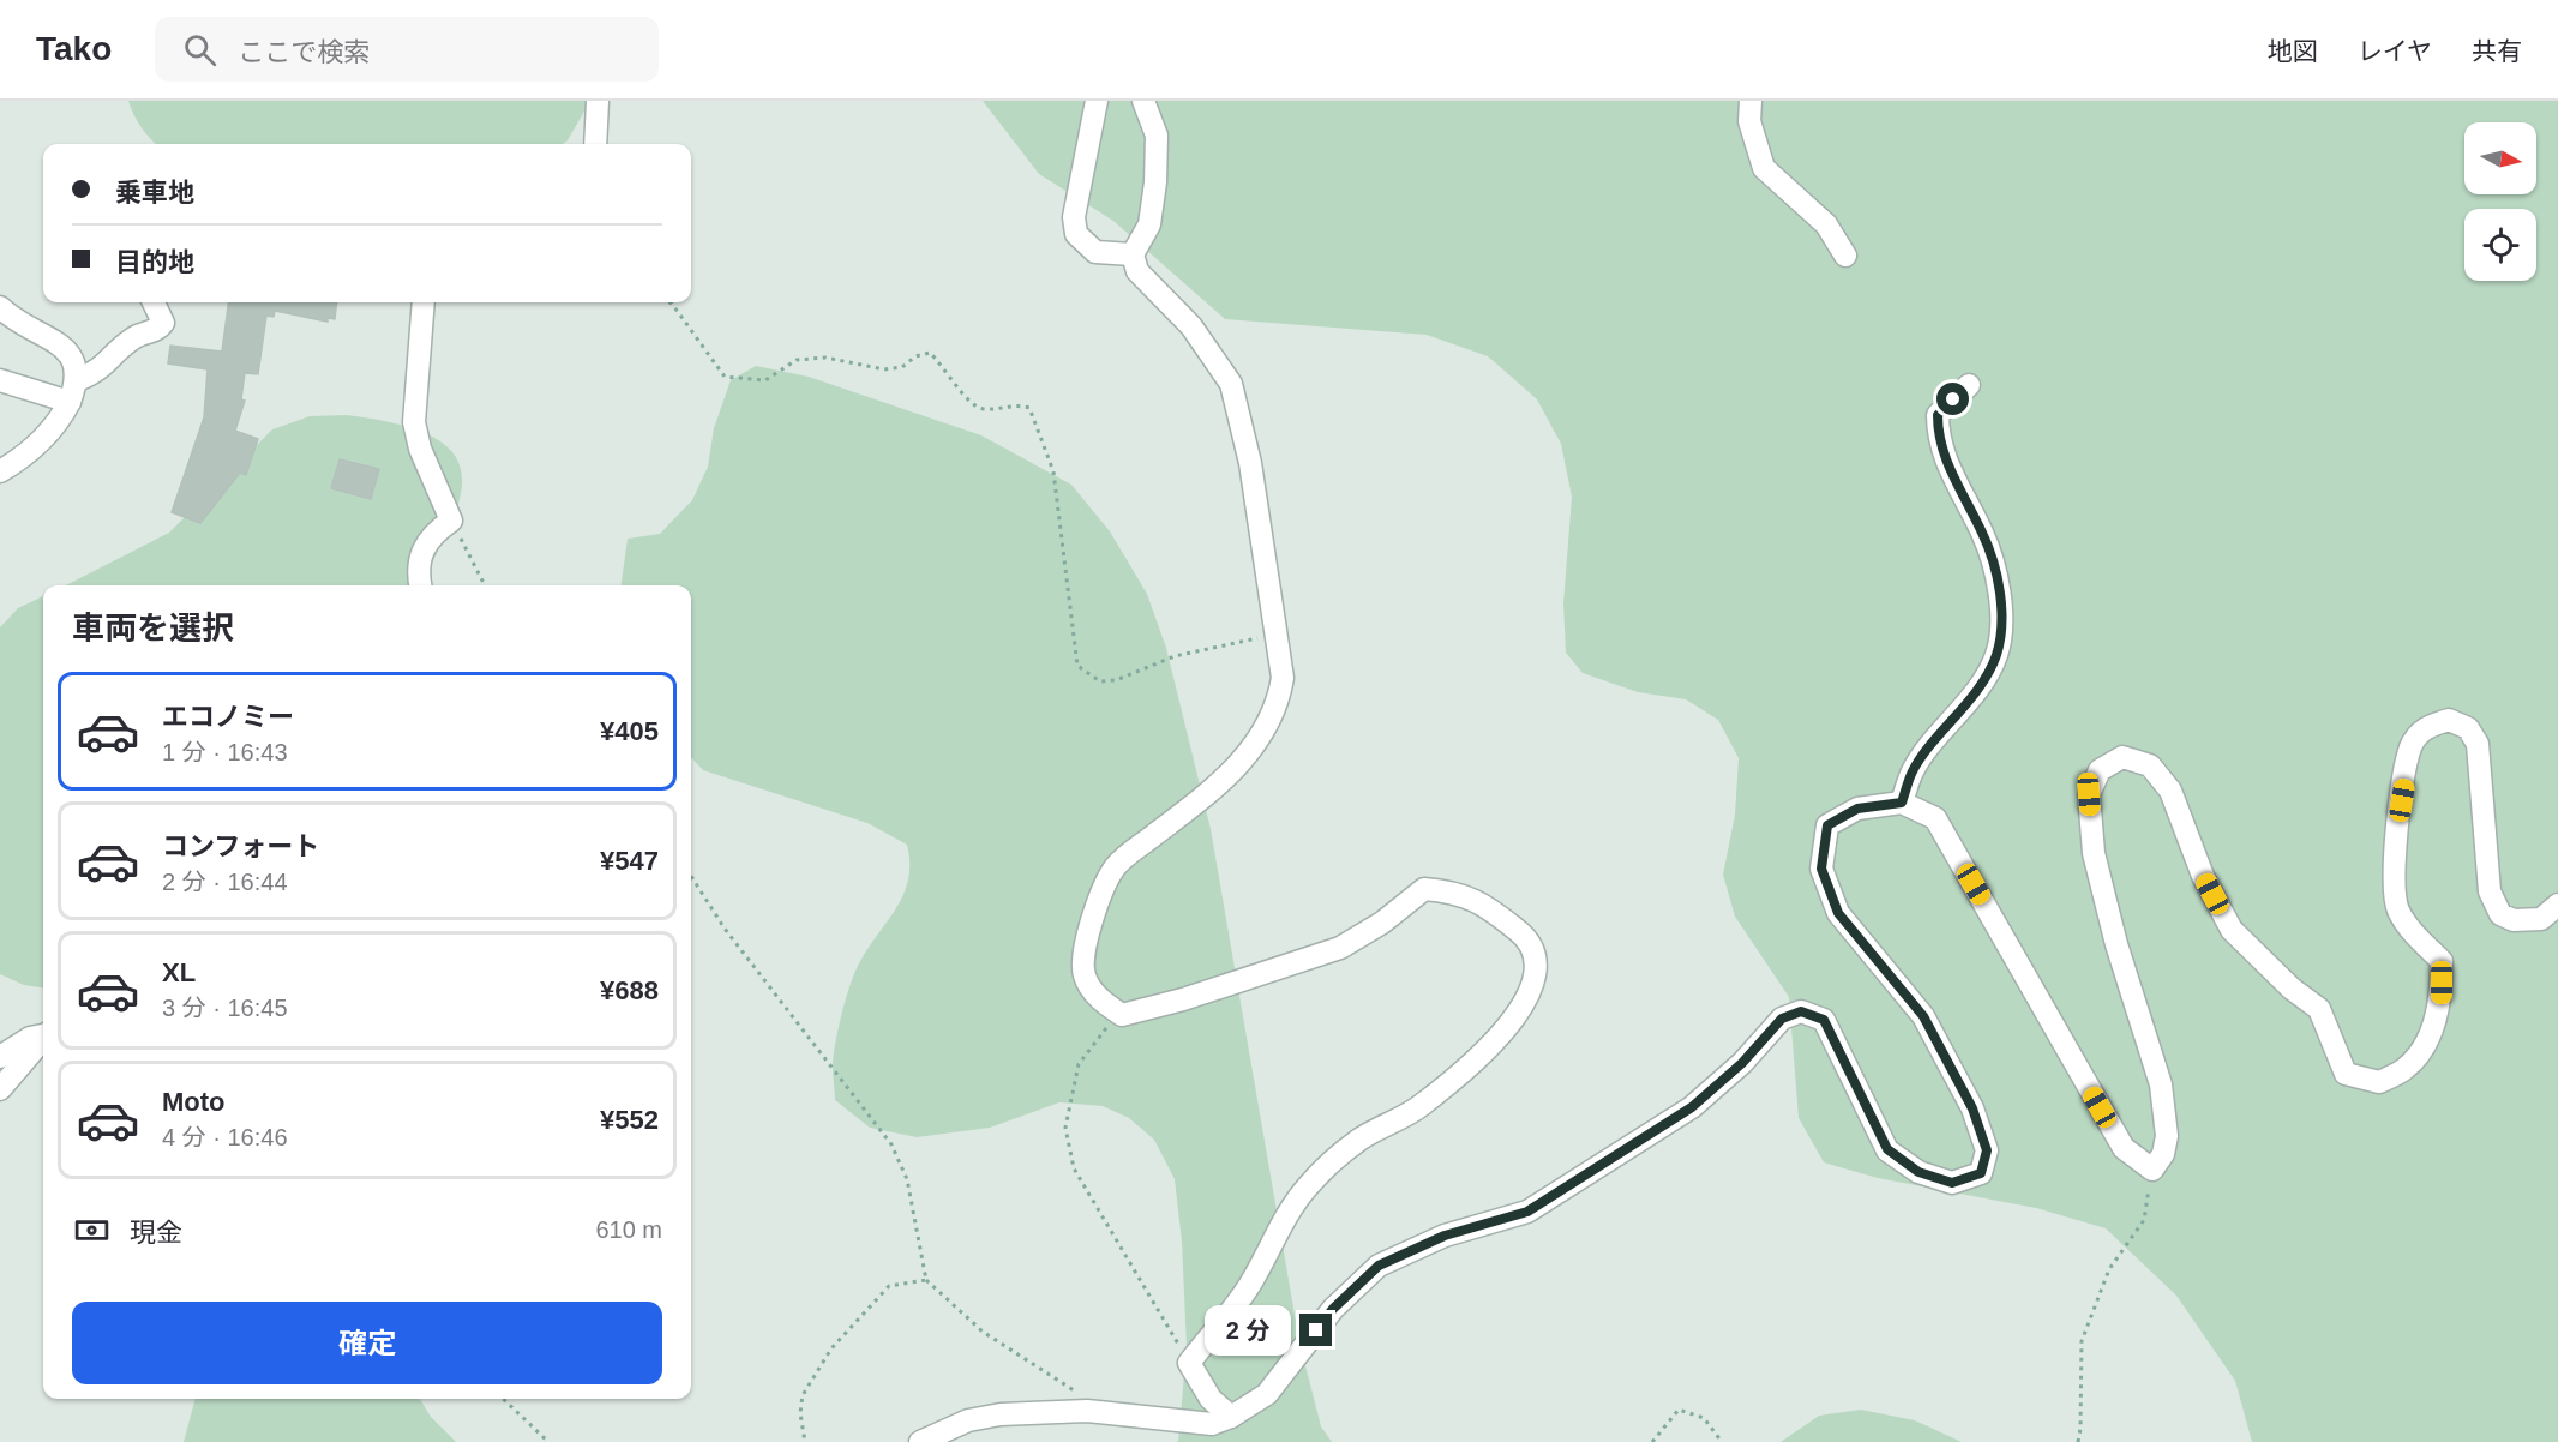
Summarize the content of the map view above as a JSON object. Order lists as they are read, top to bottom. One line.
{"north":"right","page":{"header":"Tako","search":"ここで検索","nav":["地図","レイヤ","共有"],"banner":["乗車地","目的地"],"heading":"車両を選択","list":[{"name":"エコノミー","note":"1 分 · 16:43","value":"¥405"},{"name":"コンフォート","note":"2 分 · 16:44","value":"¥547"},{"name":"XL","note":"3 分 · 16:45","value":"¥688"},{"name":"Moto","note":"4 分 · 16:46","value":"¥552"}],"pay":["現金","610 m"],"buttons":"確定","bubble":"2 分"}}
